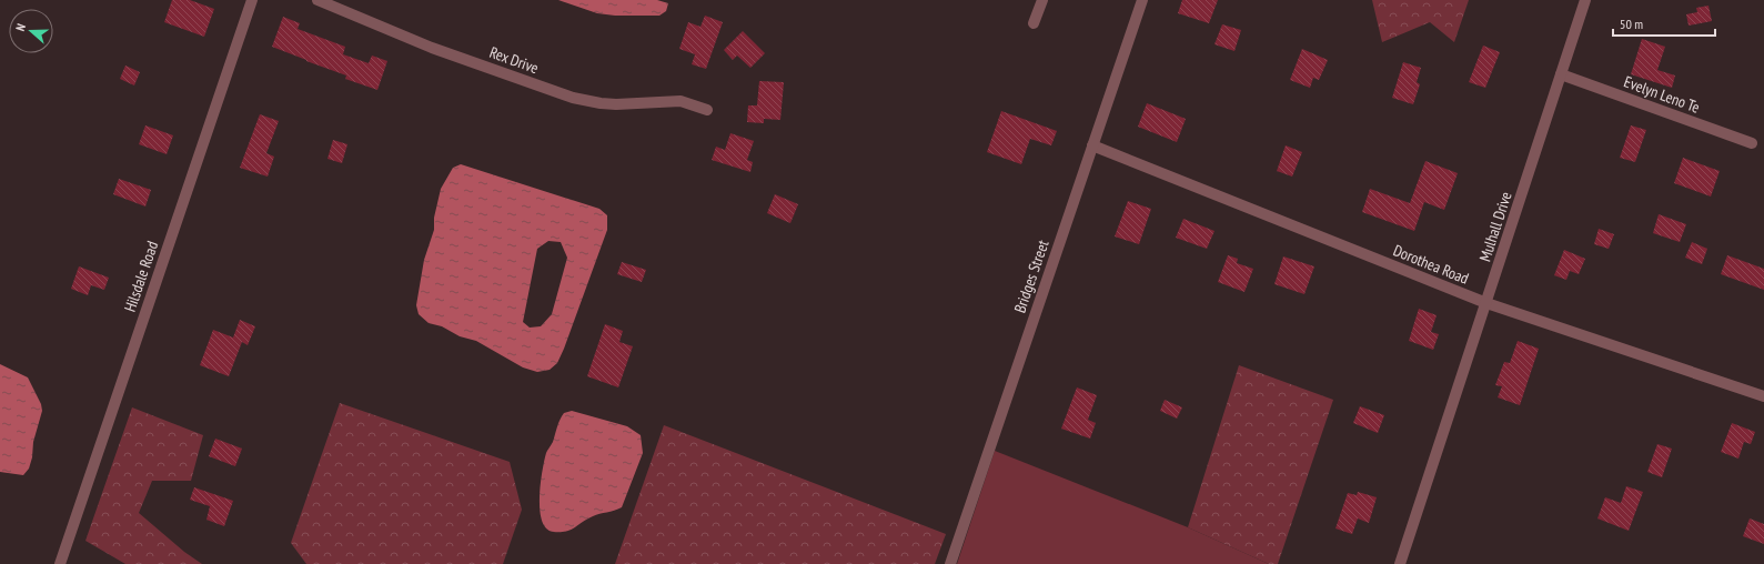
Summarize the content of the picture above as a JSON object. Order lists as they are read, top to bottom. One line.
{"streets":{"street":["Rex Drive","Evelyn Leno Te","Mulhall Drive","Dorothea Road","Hilsdale Road","Bridges Street"]},"crossings":[["Evelyn Leno Te","Mulhall Drive"],["Mulhall Drive","Dorothea Road"],["Dorothea Road","Bridges Street"]],"scale_bar":"50 m","north":"left"}
